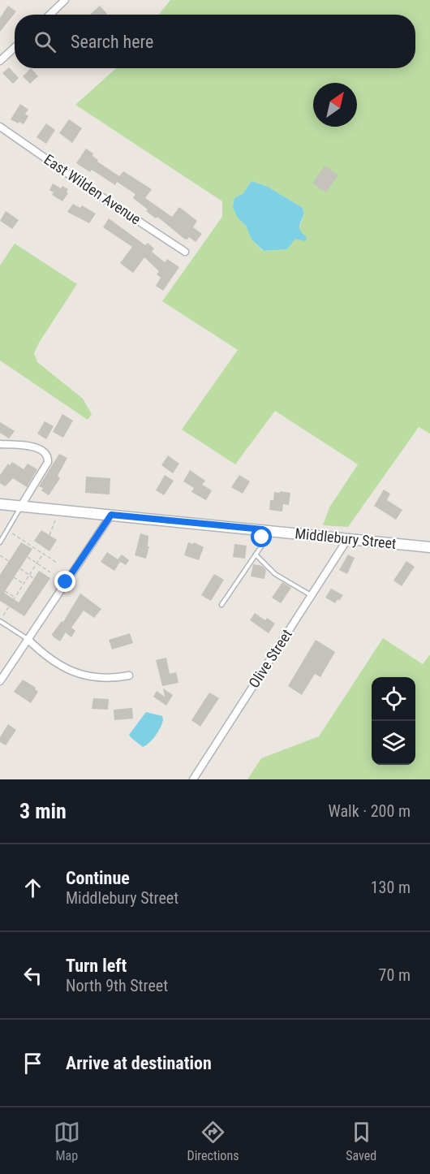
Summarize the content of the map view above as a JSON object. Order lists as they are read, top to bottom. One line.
{"streets":{"main road":["Middlebury Street"],"street":["East Wilden Avenue","Olive Street"]},"crossings":[["Middlebury Street","Olive Street"]],"north":"top right","page":{"search":"Search here","heading":["3 min","Walk · 200 m"],"list":[["Continue","Middlebury Street","130 m"],["Turn left","North 9th Street","70 m"],"Arrive at destination"],"nav":["Map","Directions","Saved"]}}
